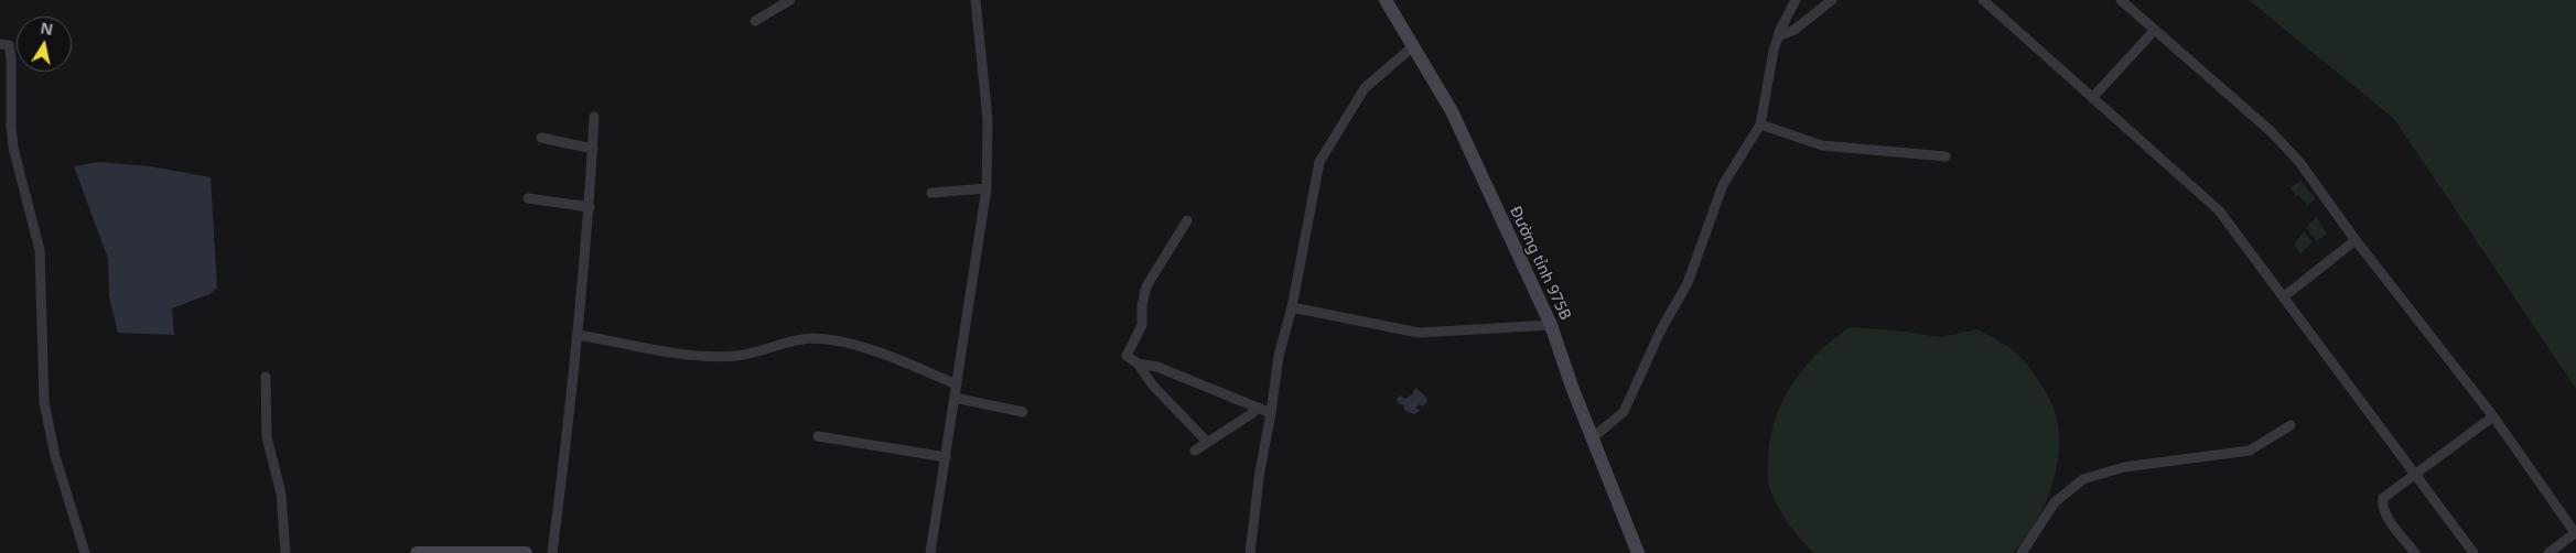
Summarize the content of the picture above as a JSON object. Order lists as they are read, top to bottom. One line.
{"streets":{"main road":["Đường tỉnh 975B"]},"north":"top"}
